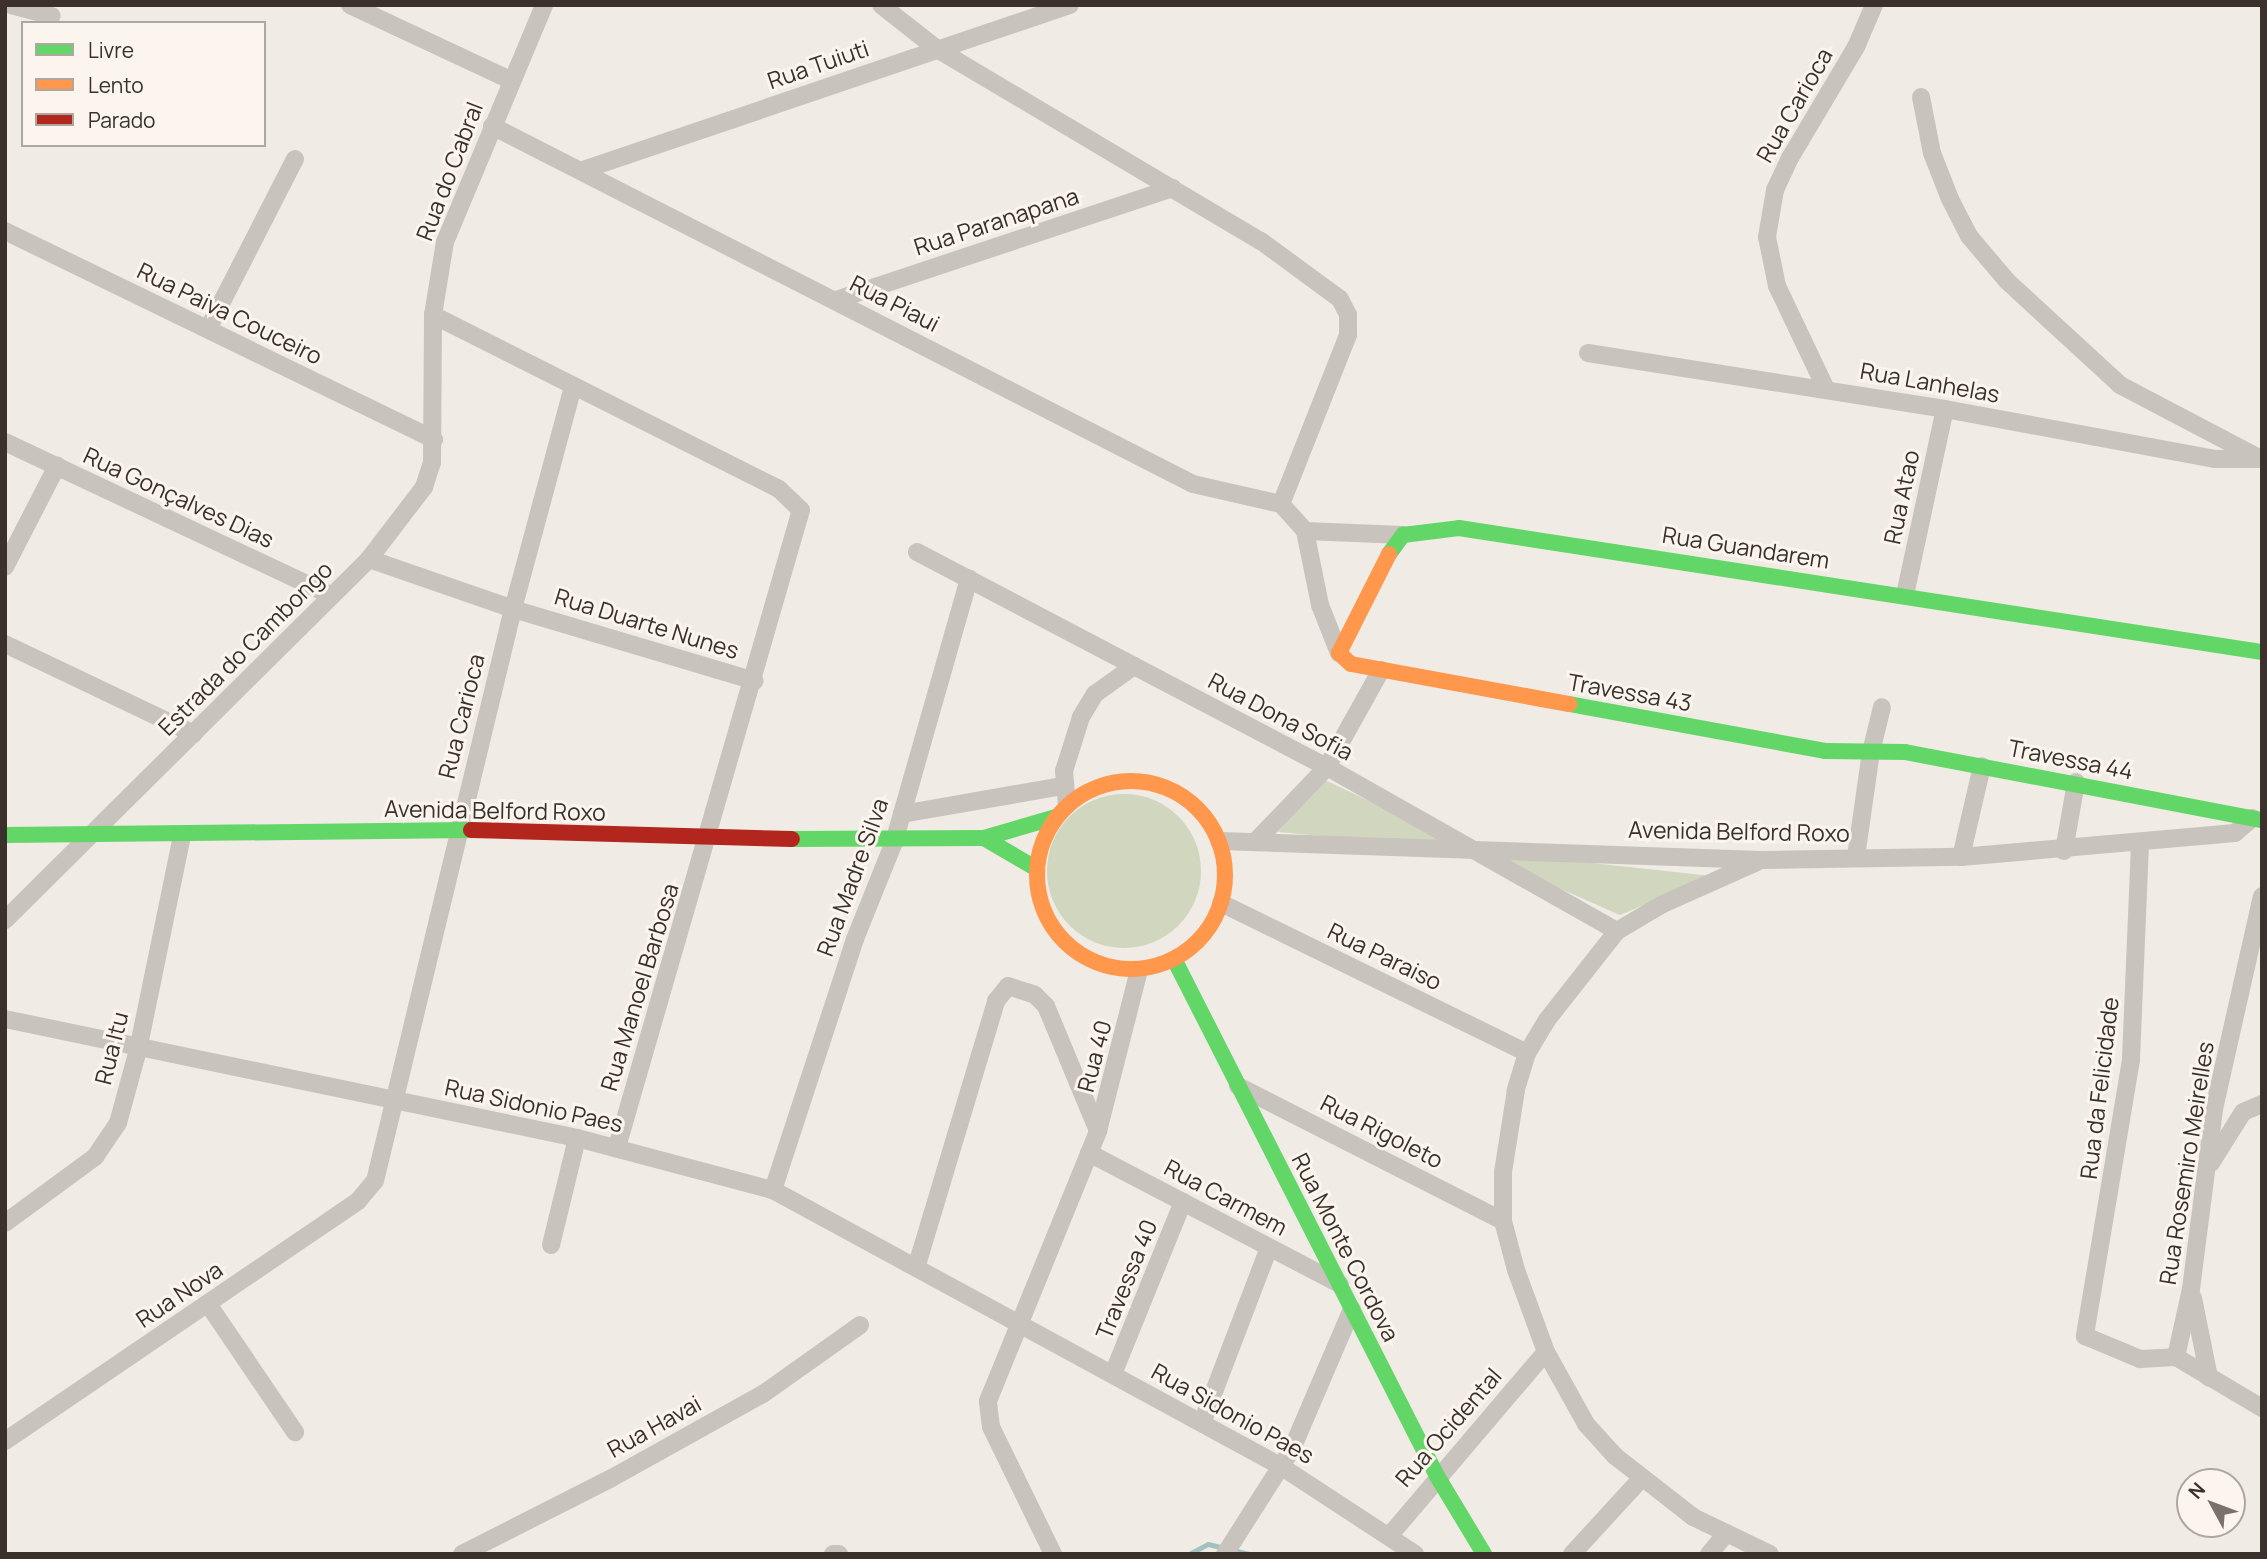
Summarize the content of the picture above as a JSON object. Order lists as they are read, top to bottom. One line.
{"streets":{"street":["Rua Tuiuti","Rua Carioca","Rua do Cabral","Rua Paranapana","Rua Piaui","Rua Paiva Couceiro","Rua Lanhelas","Rua Gonçalves Dias","Rua Atao","Rua Guandarem","Rua Duarte Nunes","Estrada do Cambongo","Travessa 43","Rua Dona Sofia","Travessa 44","Avenida Belford Roxo","Rua Madre Silva","Rua Paraiso","Rua Manoel Barbosa","Rua Itu","Rua 40","Rua da Felicidade","Rua Sidonio Paes","Rua Rigoleto","Rua Rosemiro Meirelles","Rua Carmem","Rua Monte Cordova","Travessa 40","Rua Nova","Rua Havai","Rua Ocidental"]},"crossings":[["Rua Tuiuti","Rua Piaui"],["Rua Carioca","Rua Lanhelas"],["Rua Carioca","Rua Duarte Nunes"],["Rua Carioca","Avenida Belford Roxo"],["Rua Carioca","Rua Sidonio Paes"],["Rua Carioca","Rua Nova"],["Rua do Cabral","Rua Piaui"],["Rua do Cabral","Rua Paiva Couceiro"],["Rua do Cabral","Estrada do Cambongo"],["Rua Paranapana","Rua Piaui"],["Rua Lanhelas","Rua Atao"],["Rua Gonçalves Dias","Estrada do Cambongo"],["Rua Atao","Rua Guandarem"],["Rua Duarte Nunes","Estrada do Cambongo"],["Rua Duarte Nunes","Avenida Belford Roxo"],["Rua Duarte Nunes","Rua Manoel Barbosa"],["Estrada do Cambongo","Avenida Belford Roxo"],["Travessa 43","Travessa 44"],["Rua Dona Sofia","Avenida Belford Roxo"],["Rua Dona Sofia","Rua Madre Silva"],["Travessa 44","Avenida Belford Roxo"],["Avenida Belford Roxo","Rua Madre Silva"],["Avenida Belford Roxo","Rua Paraiso"],["Avenida Belford Roxo","Rua Manoel Barbosa"],["Avenida Belford Roxo","Rua Itu"],["Avenida Belford Roxo","Rua 40"],["Avenida Belford Roxo","Rua da Felicidade"],["Avenida Belford Roxo","Rua Monte Cordova"],["Rua Madre Silva","Rua Sidonio Paes"],["Rua Paraiso","Rua 40"],["Rua Paraiso","Rua Monte Cordova"],["Rua Manoel Barbosa","Rua Sidonio Paes"],["Rua Itu","Rua Sidonio Paes"],["Rua 40","Rua Carmem"],["Rua 40","Rua Monte Cordova"],["Rua da Felicidade","Rua Rosemiro Meirelles"],["Rua Sidonio Paes","Travessa 40"],["Rua Sidonio Paes","Rua Ocidental"],["Rua Rigoleto","Rua Monte Cordova"],["Rua Carmem","Rua Monte Cordova"],["Rua Carmem","Travessa 40"],["Rua Monte Cordova","Rua Ocidental"]],"legend":["Livre","Lento","Parado"],"north":"top left"}
